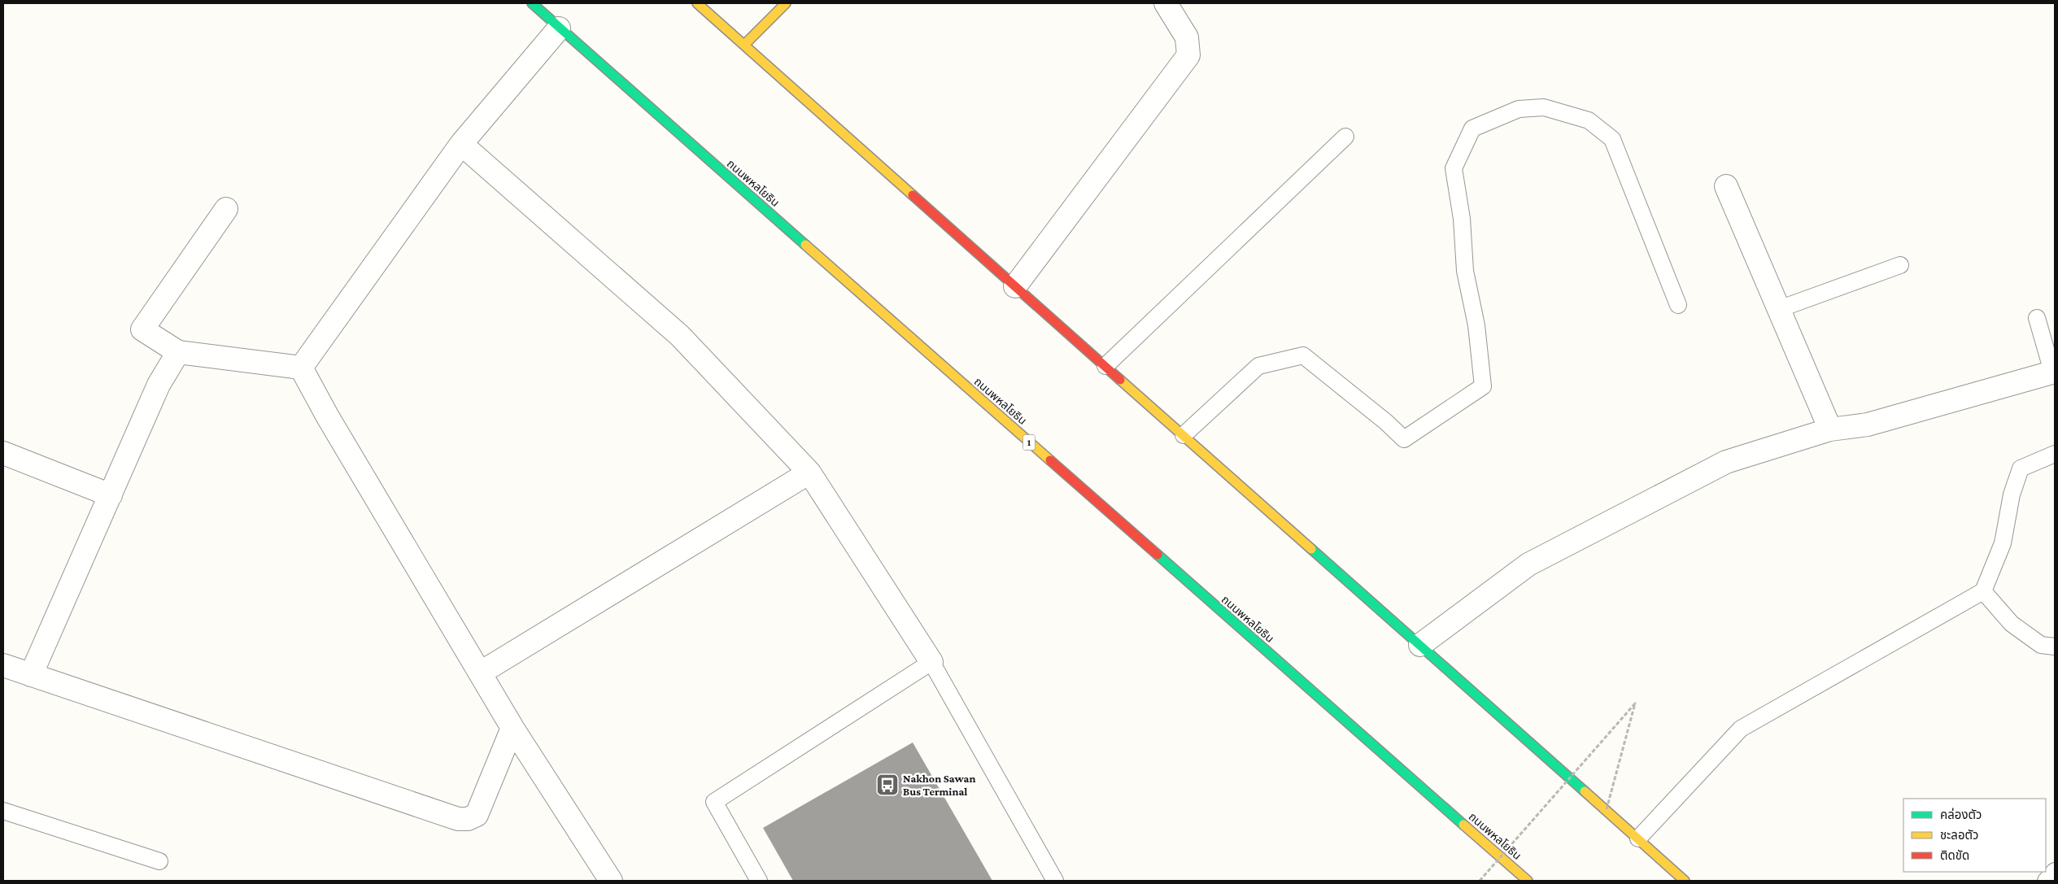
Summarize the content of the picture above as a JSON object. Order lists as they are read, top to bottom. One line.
{"streets":{"main road":["ถนนพหลโยธิน","1"]},"places":{"bus stop":["Nakhon Sawan Bus Terminal"]},"legend":["คล่องตัว","ชะลอตัว","ติดขัด"]}
